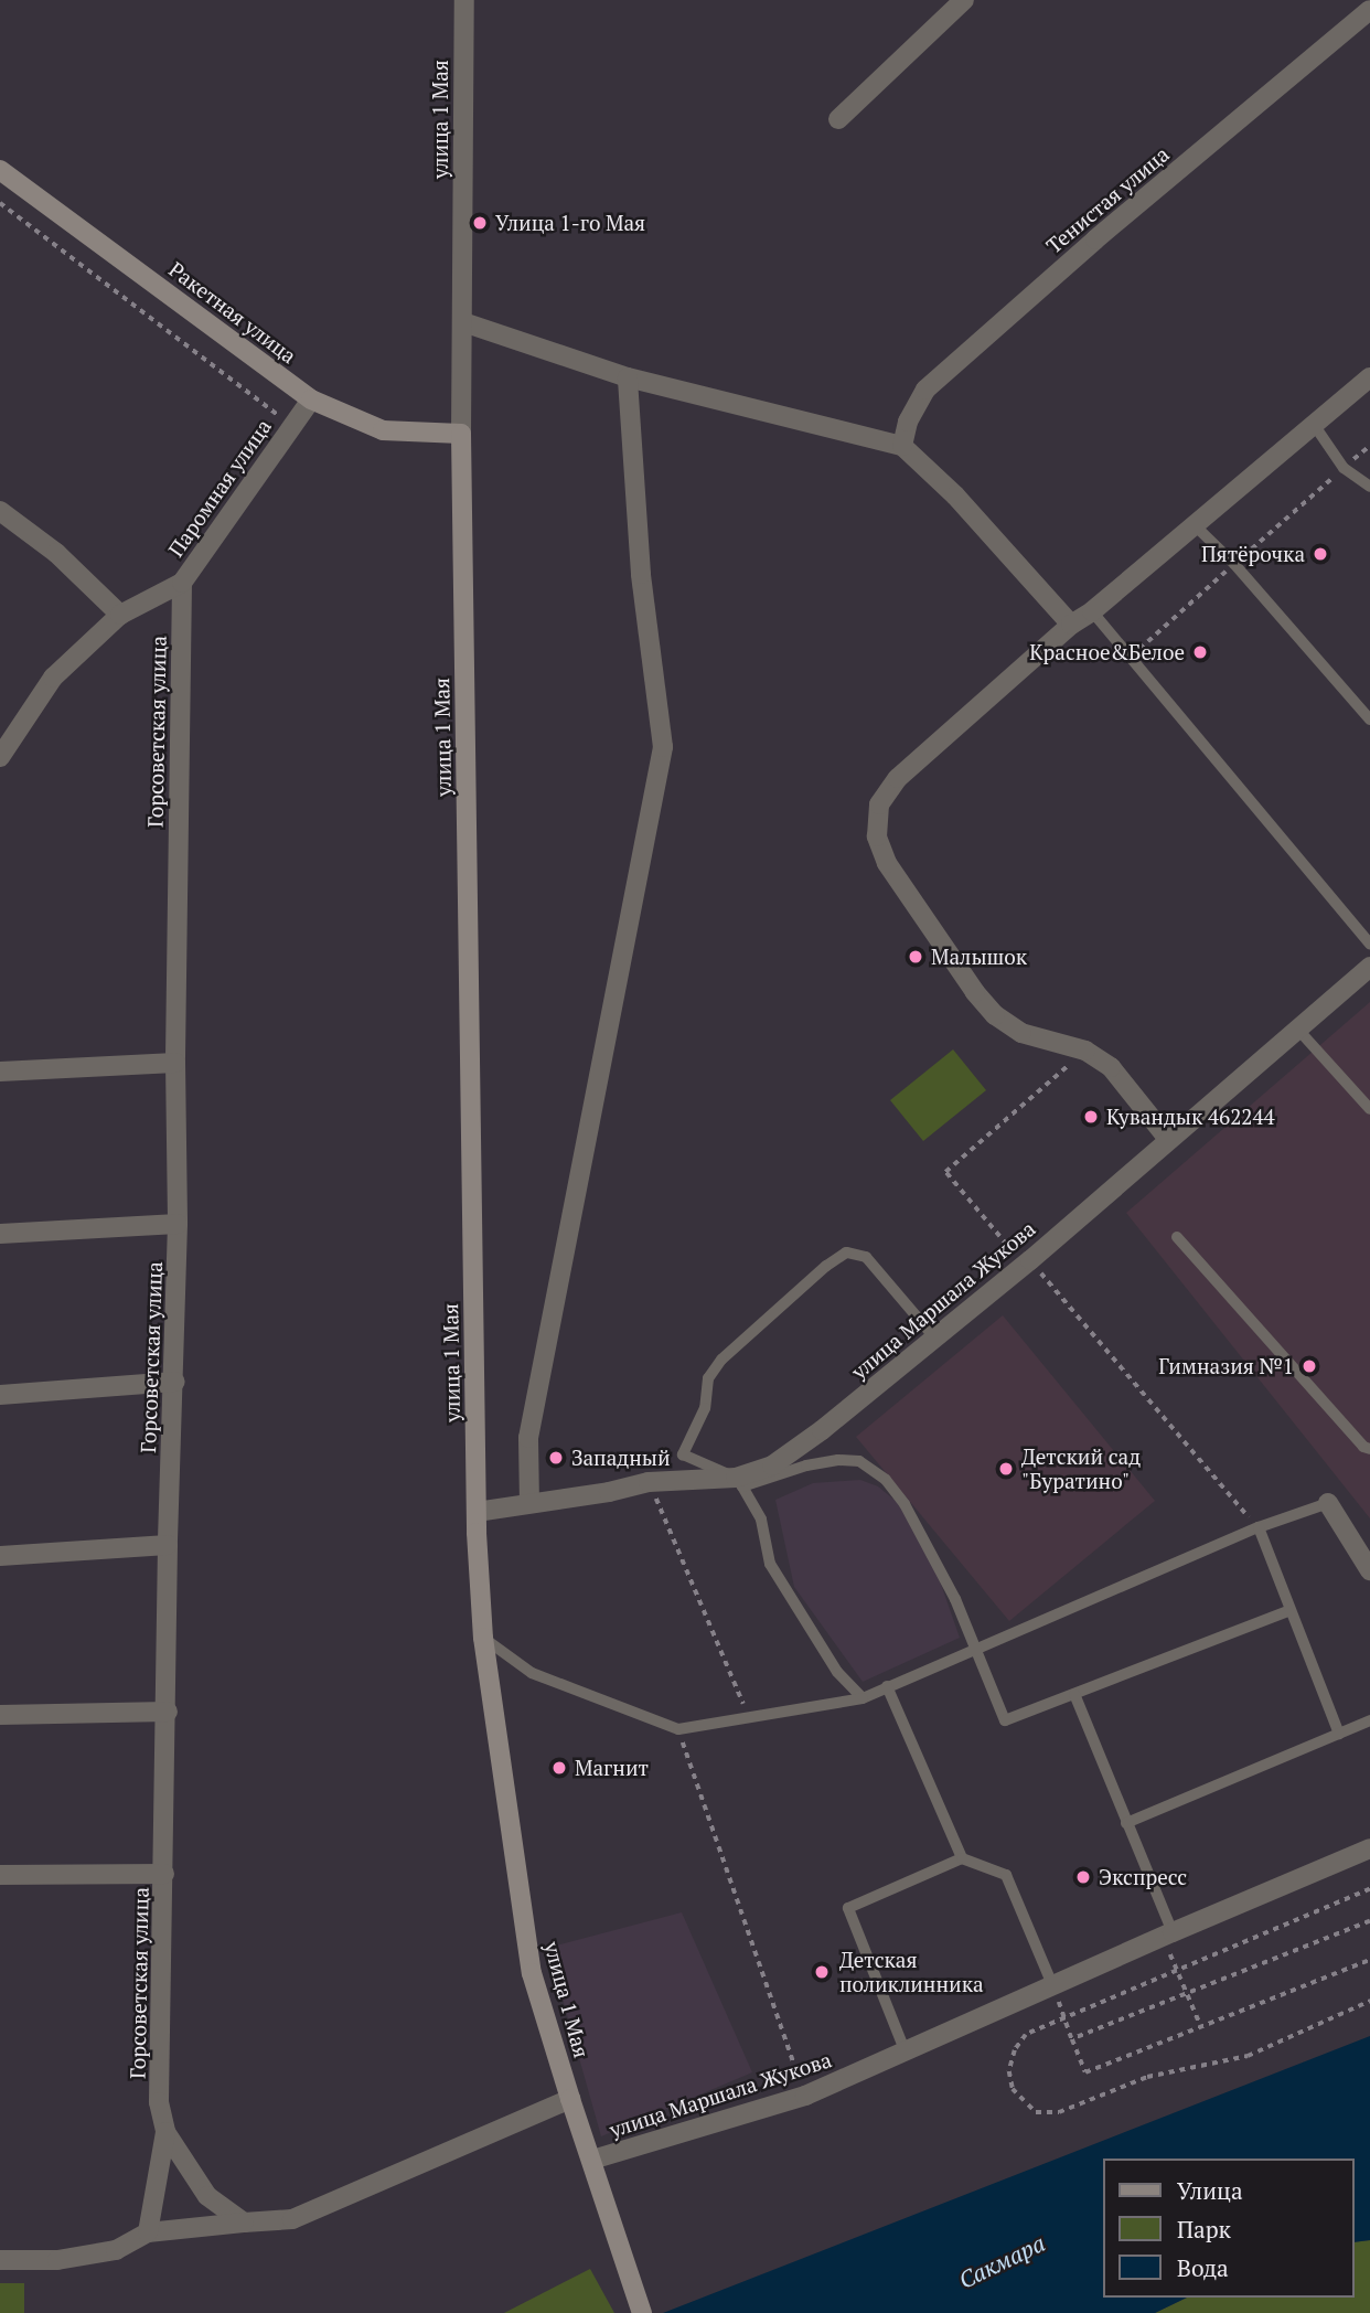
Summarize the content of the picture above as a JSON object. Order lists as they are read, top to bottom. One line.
{"streets":{"main road":["улица 1 Мая","Ракетная улица"],"street":["Тенистая улица","Паромная улица","Горсоветская улица","улица Маршала Жукова"]},"crossings":[["улица 1 Мая","Ракетная улица"],["улица 1 Мая","улица Маршала Жукова"],["Ракетная улица","Паромная улица"],["Паромная улица","Горсоветская улица"]],"water":["Сакмара"],"places":["Улица 1-го Мая","Пятёрочка","Красное&Белое","Малышок","Кувандык 462244","Гимназия №1","Западный","Детский сад \"Буратино\"","Магнит","Экспресс","Детская поликлинника"],"legend":["Улица","Парк","Вода"]}
